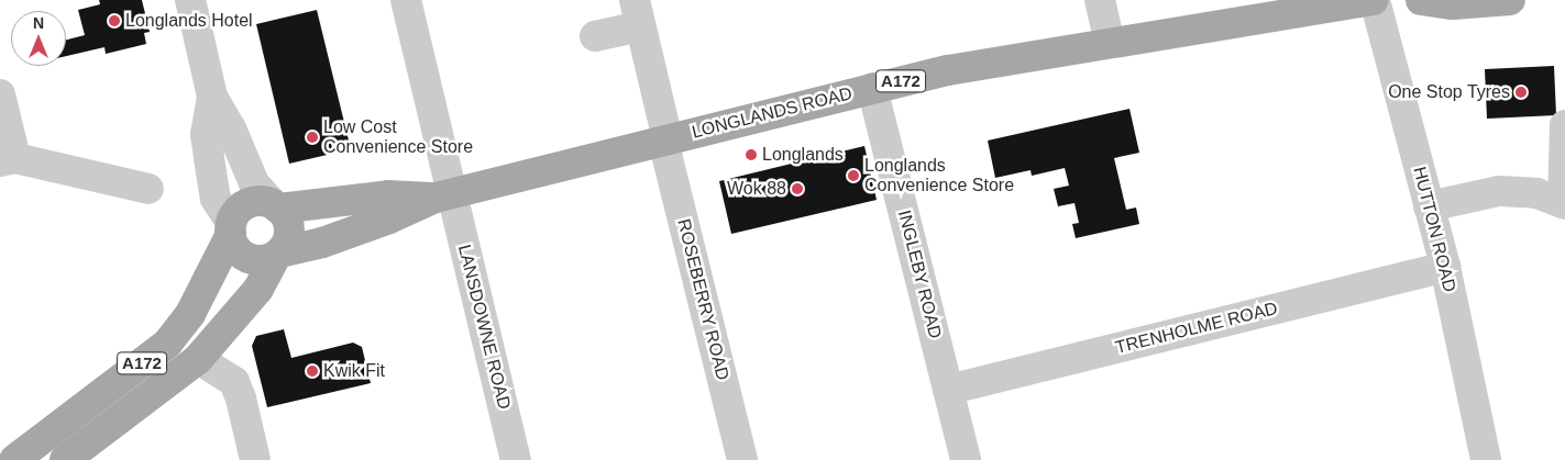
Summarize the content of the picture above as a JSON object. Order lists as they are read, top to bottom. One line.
{"streets":{"main road":["A172","LONGLANDS ROAD"],"street":["HUTTON ROAD","INGLEBY ROAD","ROSEBERRY ROAD","LANSDOWNE ROAD","TRENHOLME ROAD"]},"crossings":[["A172","LONGLANDS ROAD"],["LONGLANDS ROAD","HUTTON ROAD"],["LONGLANDS ROAD","INGLEBY ROAD"],["LONGLANDS ROAD","ROSEBERRY ROAD"],["LONGLANDS ROAD","LANSDOWNE ROAD"],["HUTTON ROAD","TRENHOLME ROAD"],["INGLEBY ROAD","TRENHOLME ROAD"]],"places":["Longlands Hotel","One Stop Tyres","Low Cost Convenience Store","Longlands","Longlands Convenience Store","Wok 88","Kwik Fit"],"north":"top"}
